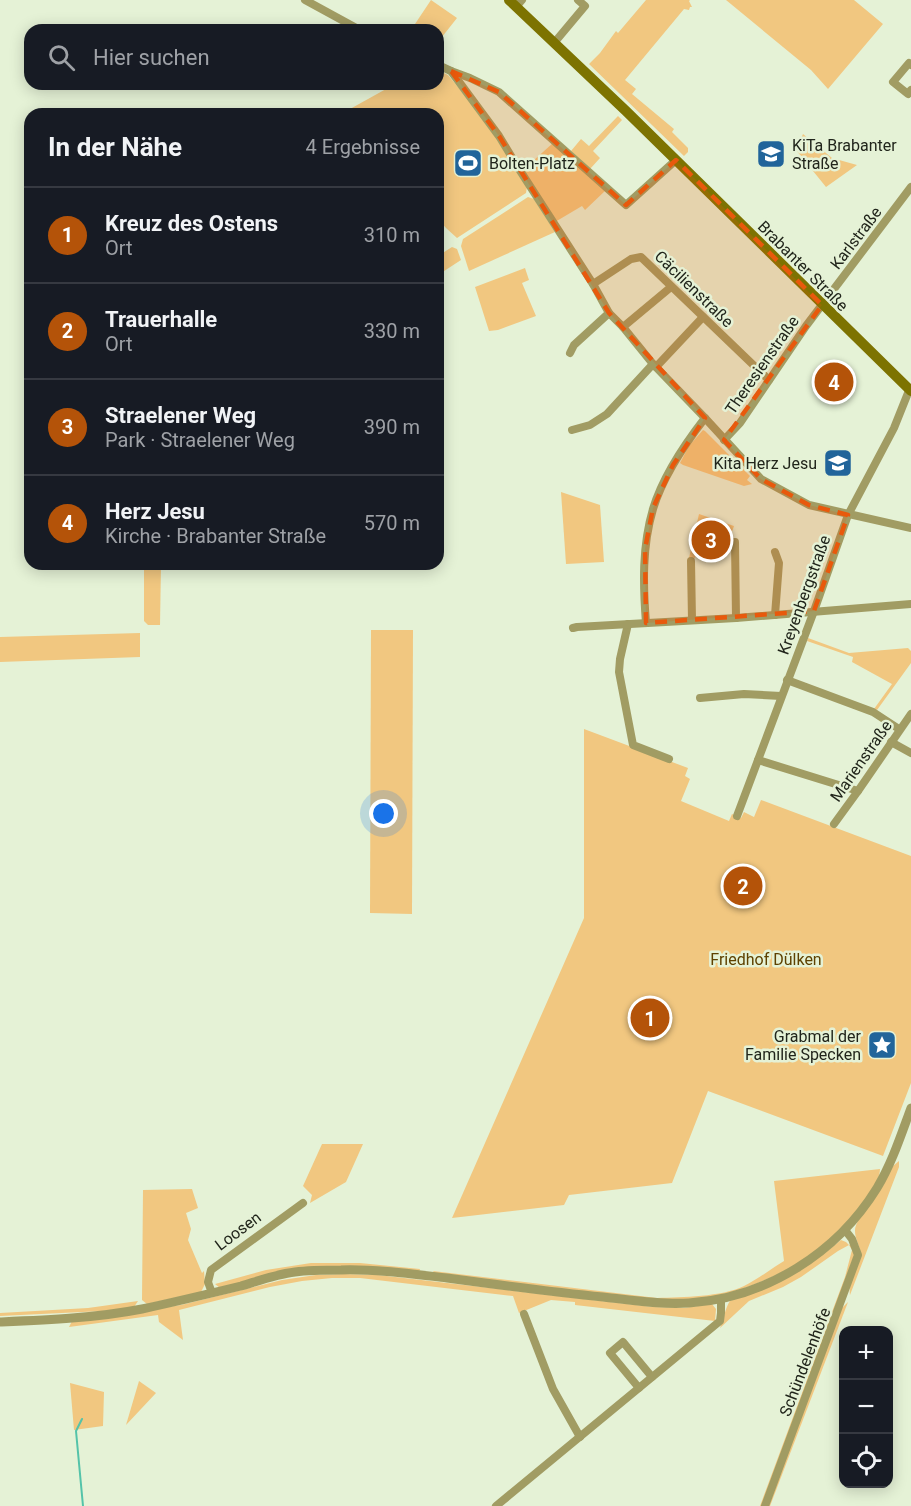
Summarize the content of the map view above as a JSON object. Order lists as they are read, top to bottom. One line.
{"streets":{"main road":["Brabanter Straße"],"street":["Karlstraße","Cäcilienstraße","Theresienstraße","Kreyenbergstraße","Marienstraße","Loosen","Schündelenhöfe"]},"crossings":[["Karlstraße","Brabanter Straße"],["Karlstraße","Theresienstraße"],["Brabanter Straße","Theresienstraße"],["Brabanter Straße","Kreyenbergstraße"],["Cäcilienstraße","Theresienstraße"]],"parks":["Friedhof Dülken"],"places":{"school or university":["KiTa Brabanter Straße","Kita Herz Jesu"],"sports":["Bolten-Platz"],"place":["Grabmal der Familie Specken"]},"page":{"search":"Hier suchen","heading":["In der Nähe","4 Ergebnisse"],"list":[{"mark":"1","name":"Kreuz des Ostens","note":"Ort","value":"310 m"},{"mark":"2","name":"Trauerhalle","note":"Ort","value":"330 m"},{"mark":"3","name":"Straelener Weg","note":"Park · Straelener Weg","value":"390 m"},{"mark":"4","name":"Herz Jesu","note":"Kirche · Brabanter Straße","value":"570 m"}],"pins":["4","3","2","1"],"map_buttons":["+","−"]}}
